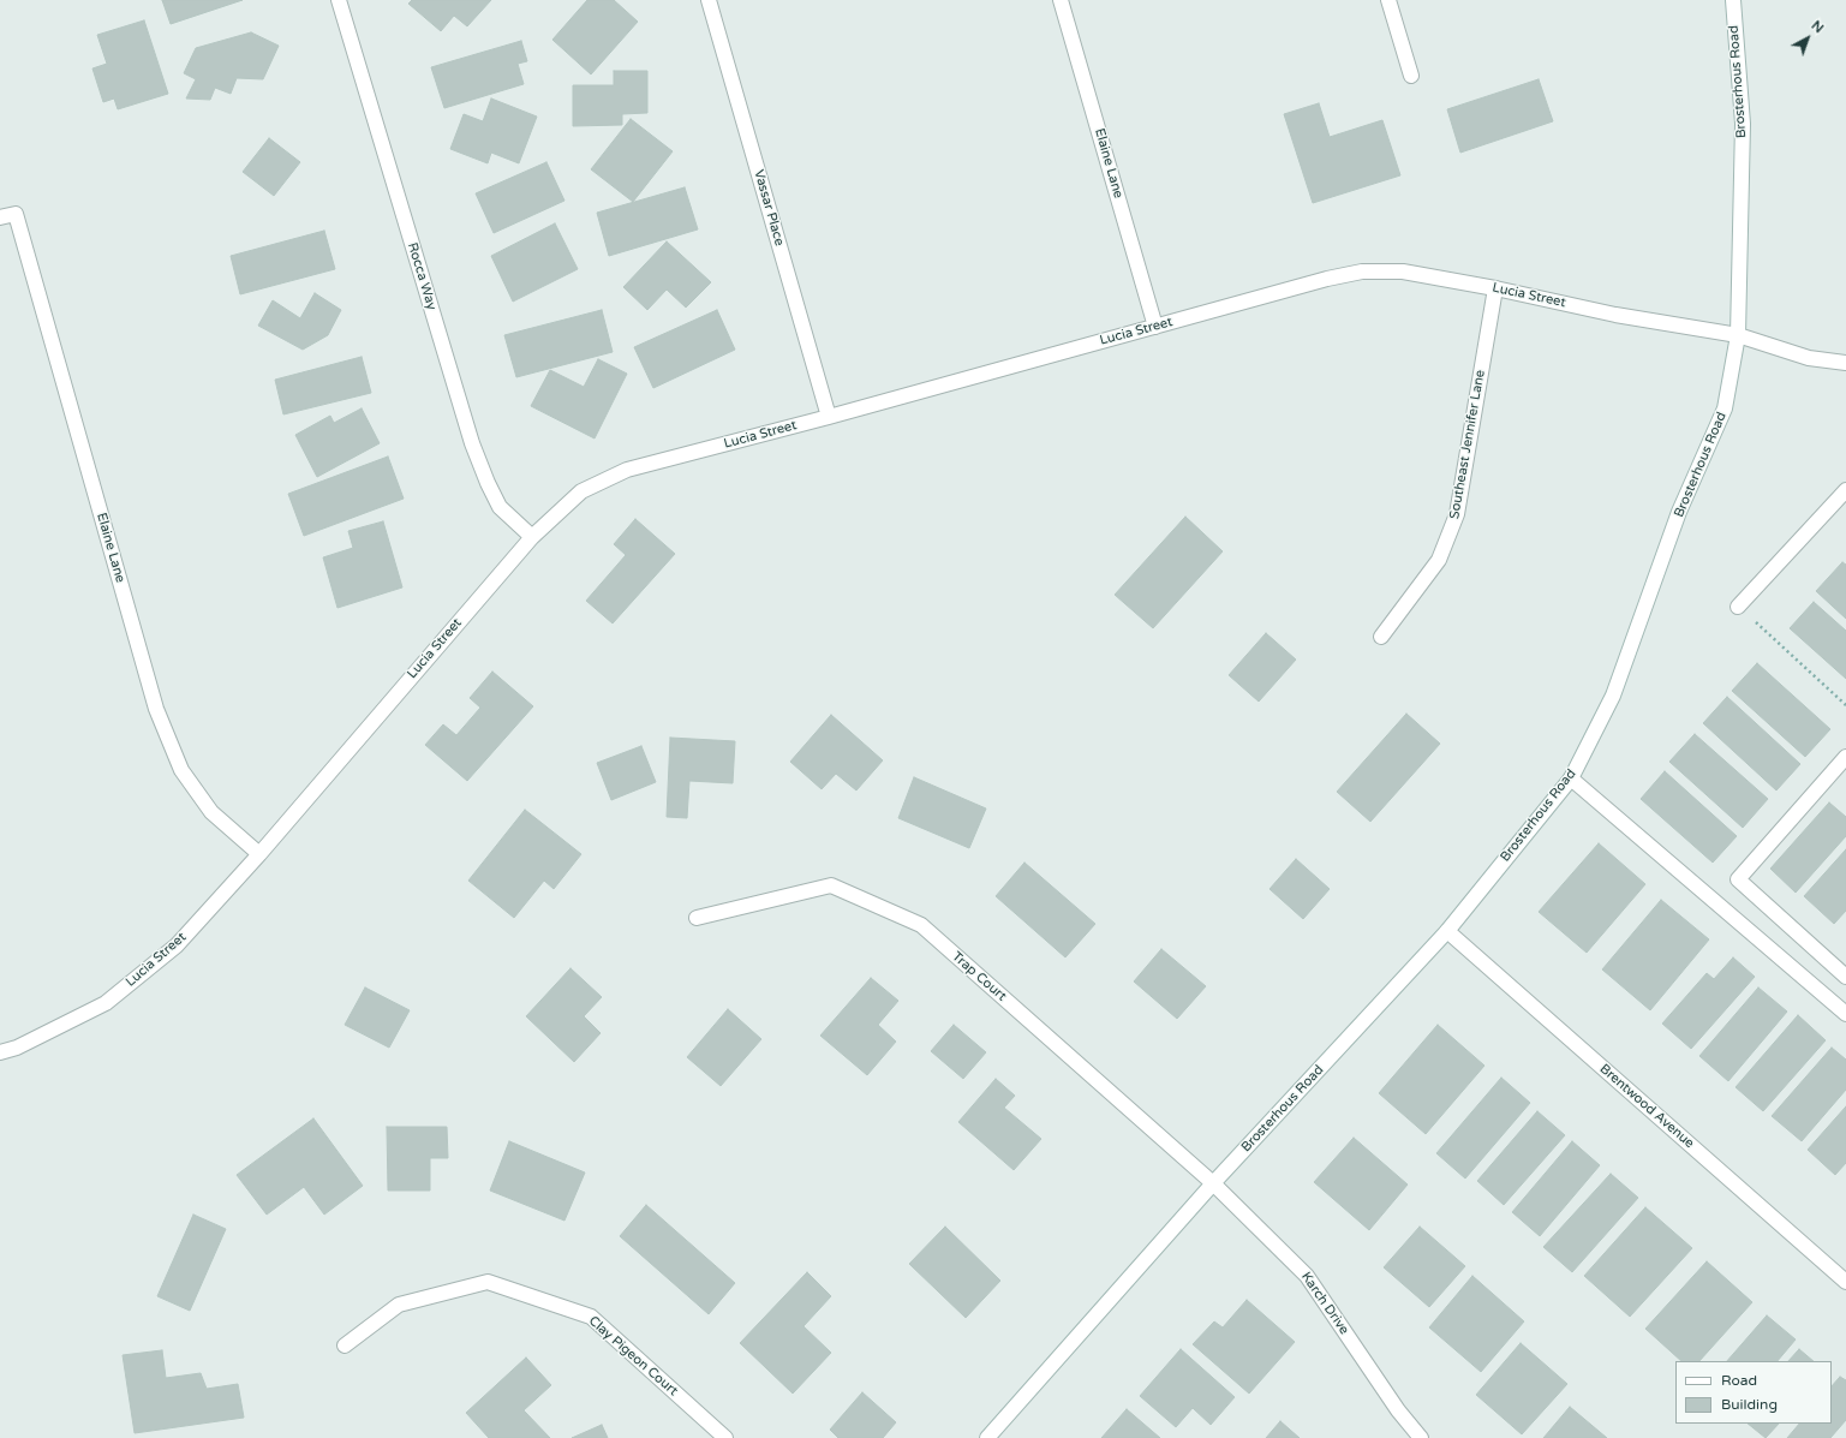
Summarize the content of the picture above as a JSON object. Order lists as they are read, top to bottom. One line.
{"streets":{"street":["Brosterhous Road","Elaine Lane","Vassar Place","Rocca Way","Lucia Street","Southeast Jennifer Lane","Trap Court","Brentwood Avenue","Karch Drive","Clay Pigeon Court"]},"crossings":[["Brosterhous Road","Lucia Street"],["Brosterhous Road","Trap Court"],["Brosterhous Road","Brentwood Avenue"],["Brosterhous Road","Karch Drive"],["Elaine Lane","Lucia Street"],["Vassar Place","Lucia Street"],["Rocca Way","Lucia Street"],["Lucia Street","Southeast Jennifer Lane"],["Trap Court","Karch Drive"]],"legend":["Road","Building"],"north":"top right"}
